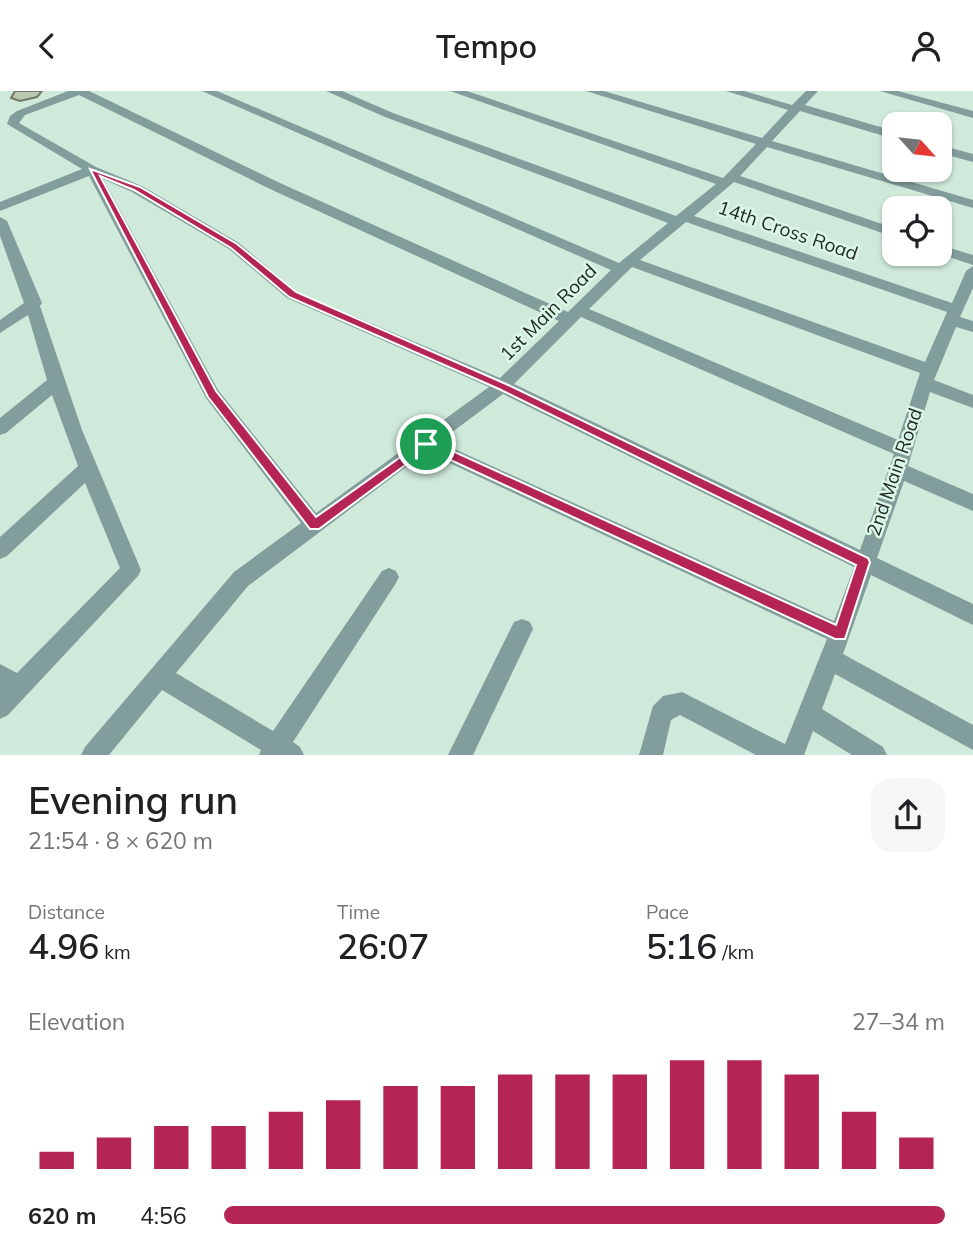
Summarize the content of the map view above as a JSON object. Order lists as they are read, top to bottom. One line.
{"streets":{"street":["14th Cross Road","1st Main Road","2nd Main Road"]},"crossings":[["14th Cross Road","1st Main Road"],["14th Cross Road","2nd Main Road"]],"north":"bottom right","page":{"header":"Tempo","heading":["Evening run","21:54 · 8 × 620 m"],"stats":[["Distance","4.96 km"],["Time","26:07"],["Pace","5:16 /km"]],"chart":["Elevation","27–34 m"],"list":[{"name":"620 m","note":"4:56"}]}}
